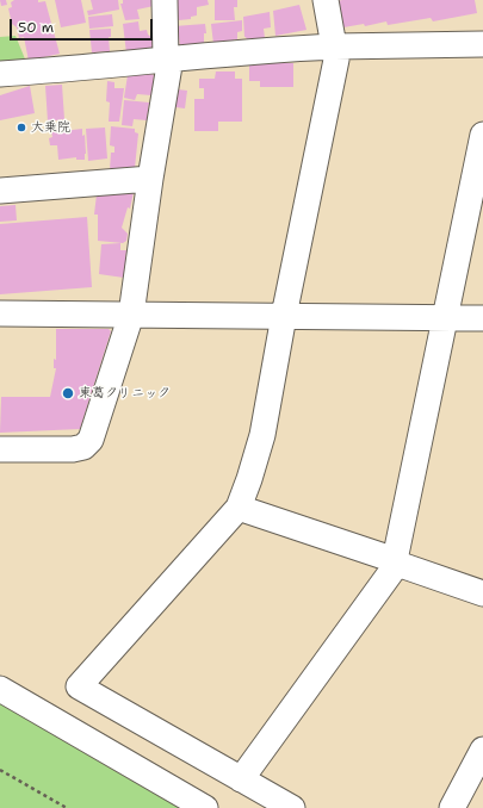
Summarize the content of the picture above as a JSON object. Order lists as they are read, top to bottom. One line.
{"places":["大乗院","東葛クリニック"],"scale_bar":"50 m"}
